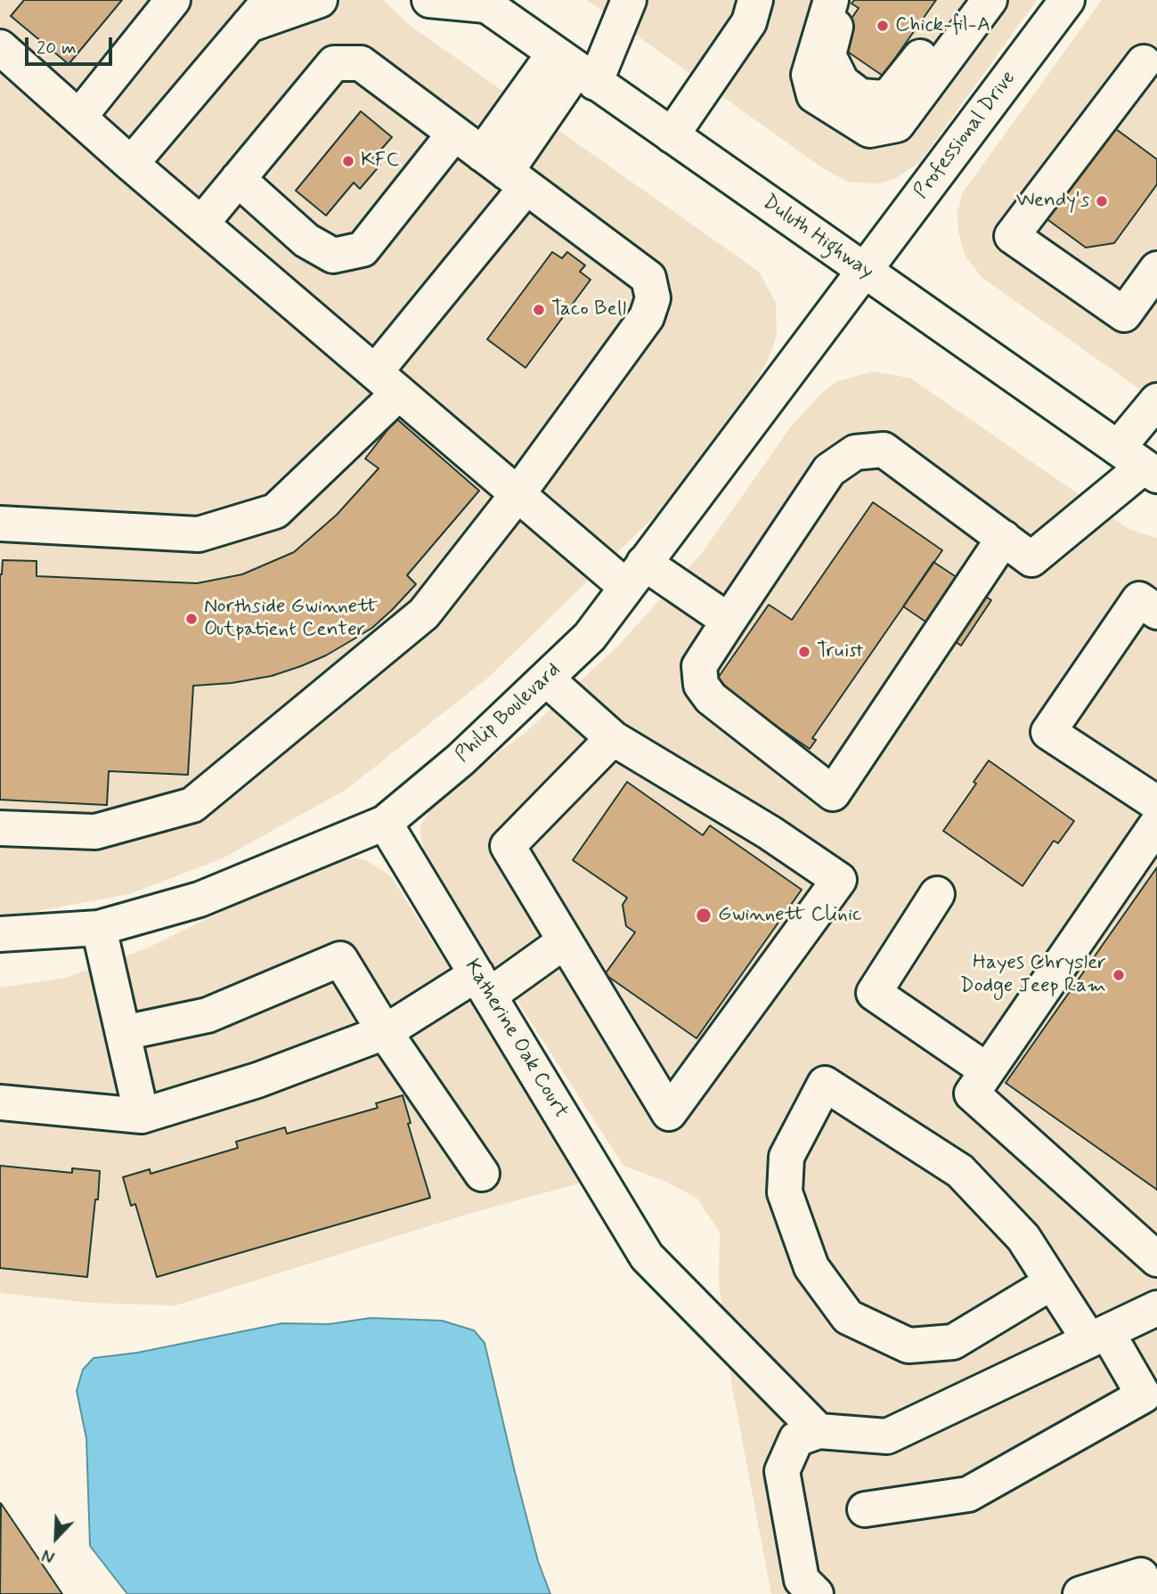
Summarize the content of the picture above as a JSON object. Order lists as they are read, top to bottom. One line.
{"streets":{"street":["Professional Drive","Duluth Highway","Philip Boulevard","Katherine Oak Court"]},"crossings":[["Professional Drive","Duluth Highway"],["Professional Drive","Philip Boulevard"],["Duluth Highway","Philip Boulevard"],["Philip Boulevard","Katherine Oak Court"]],"places":["Chick-fil-A","KFC","Wendy's","Taco Bell","Northside Gwinnett Outpatient Center","Truist","Gwinnett Clinic","Hayes Chrysler Dodge Jeep Ram"],"scale_bar":"20 m","north":"bottom left"}
